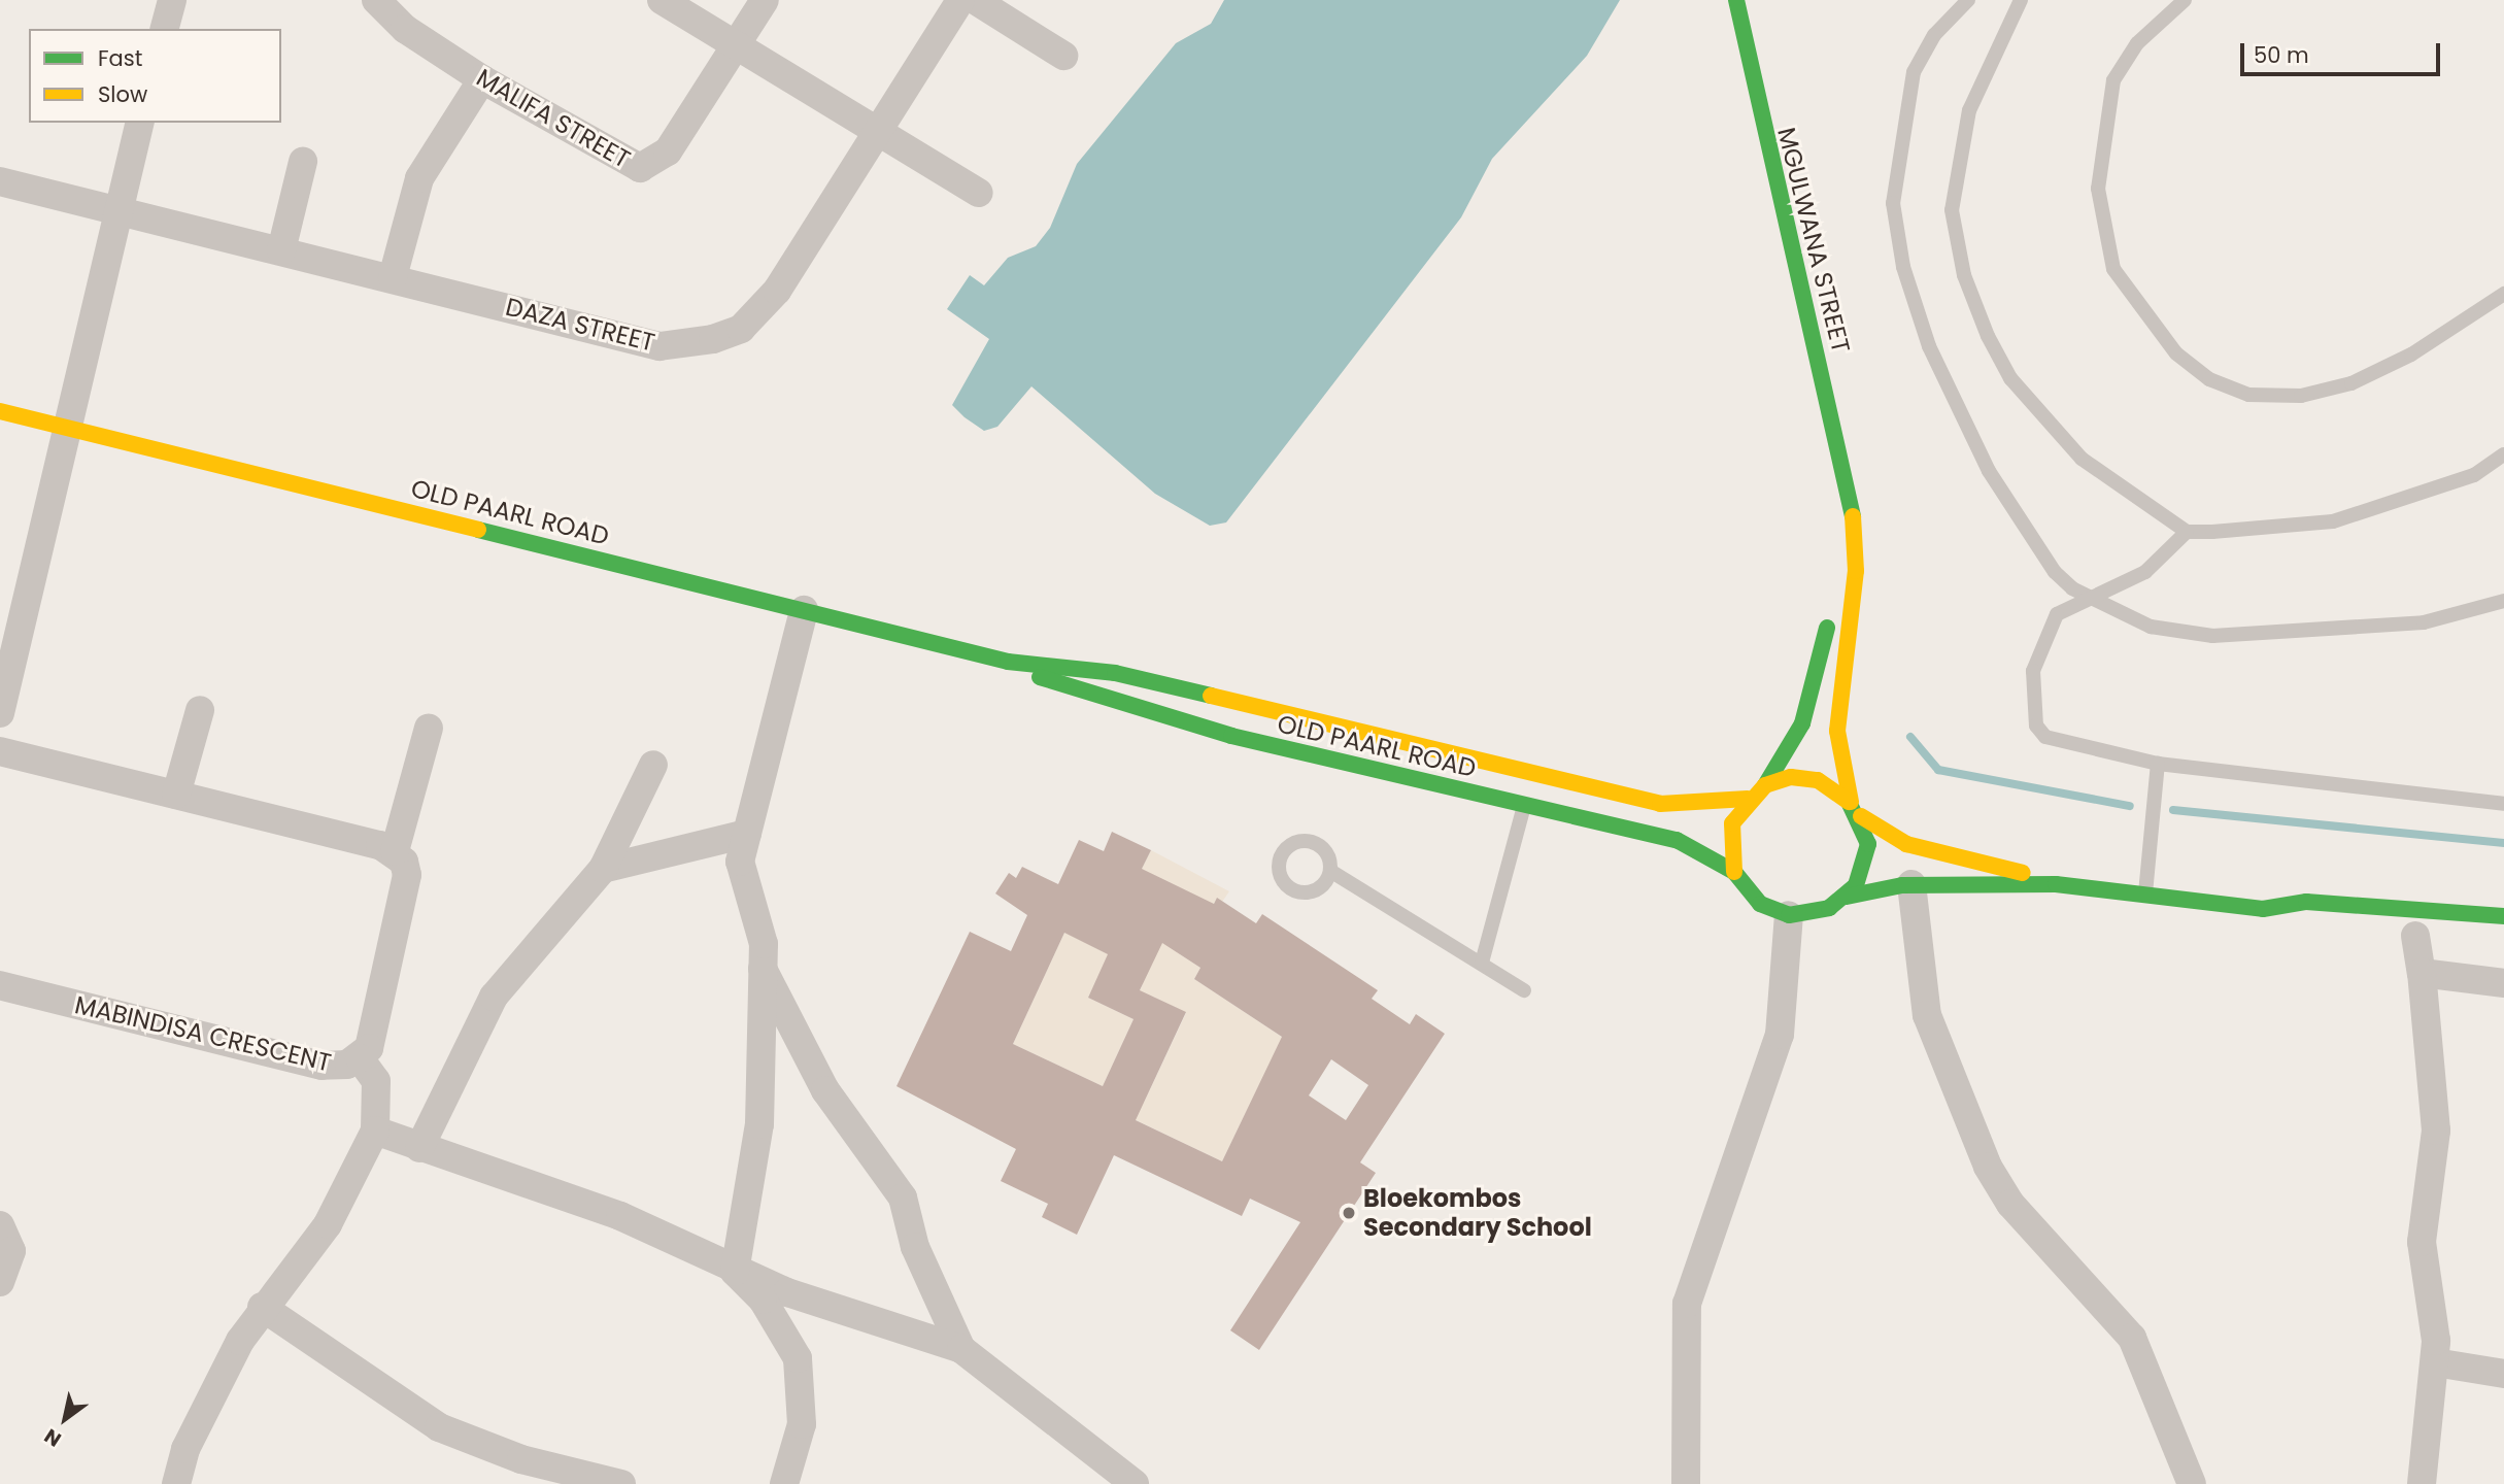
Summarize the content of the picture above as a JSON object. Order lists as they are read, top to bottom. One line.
{"streets":{"main road":["MGULWANA STREET","OLD PAARL ROAD"],"street":["MALIFA STREET","DAZA STREET","MABINDISA CRESCENT"]},"crossings":[["MGULWANA STREET","OLD PAARL ROAD"]],"places":["Bloekombos Secondary School"],"legend":["Fast","Slow"],"scale_bar":"50 m","north":"bottom left"}
